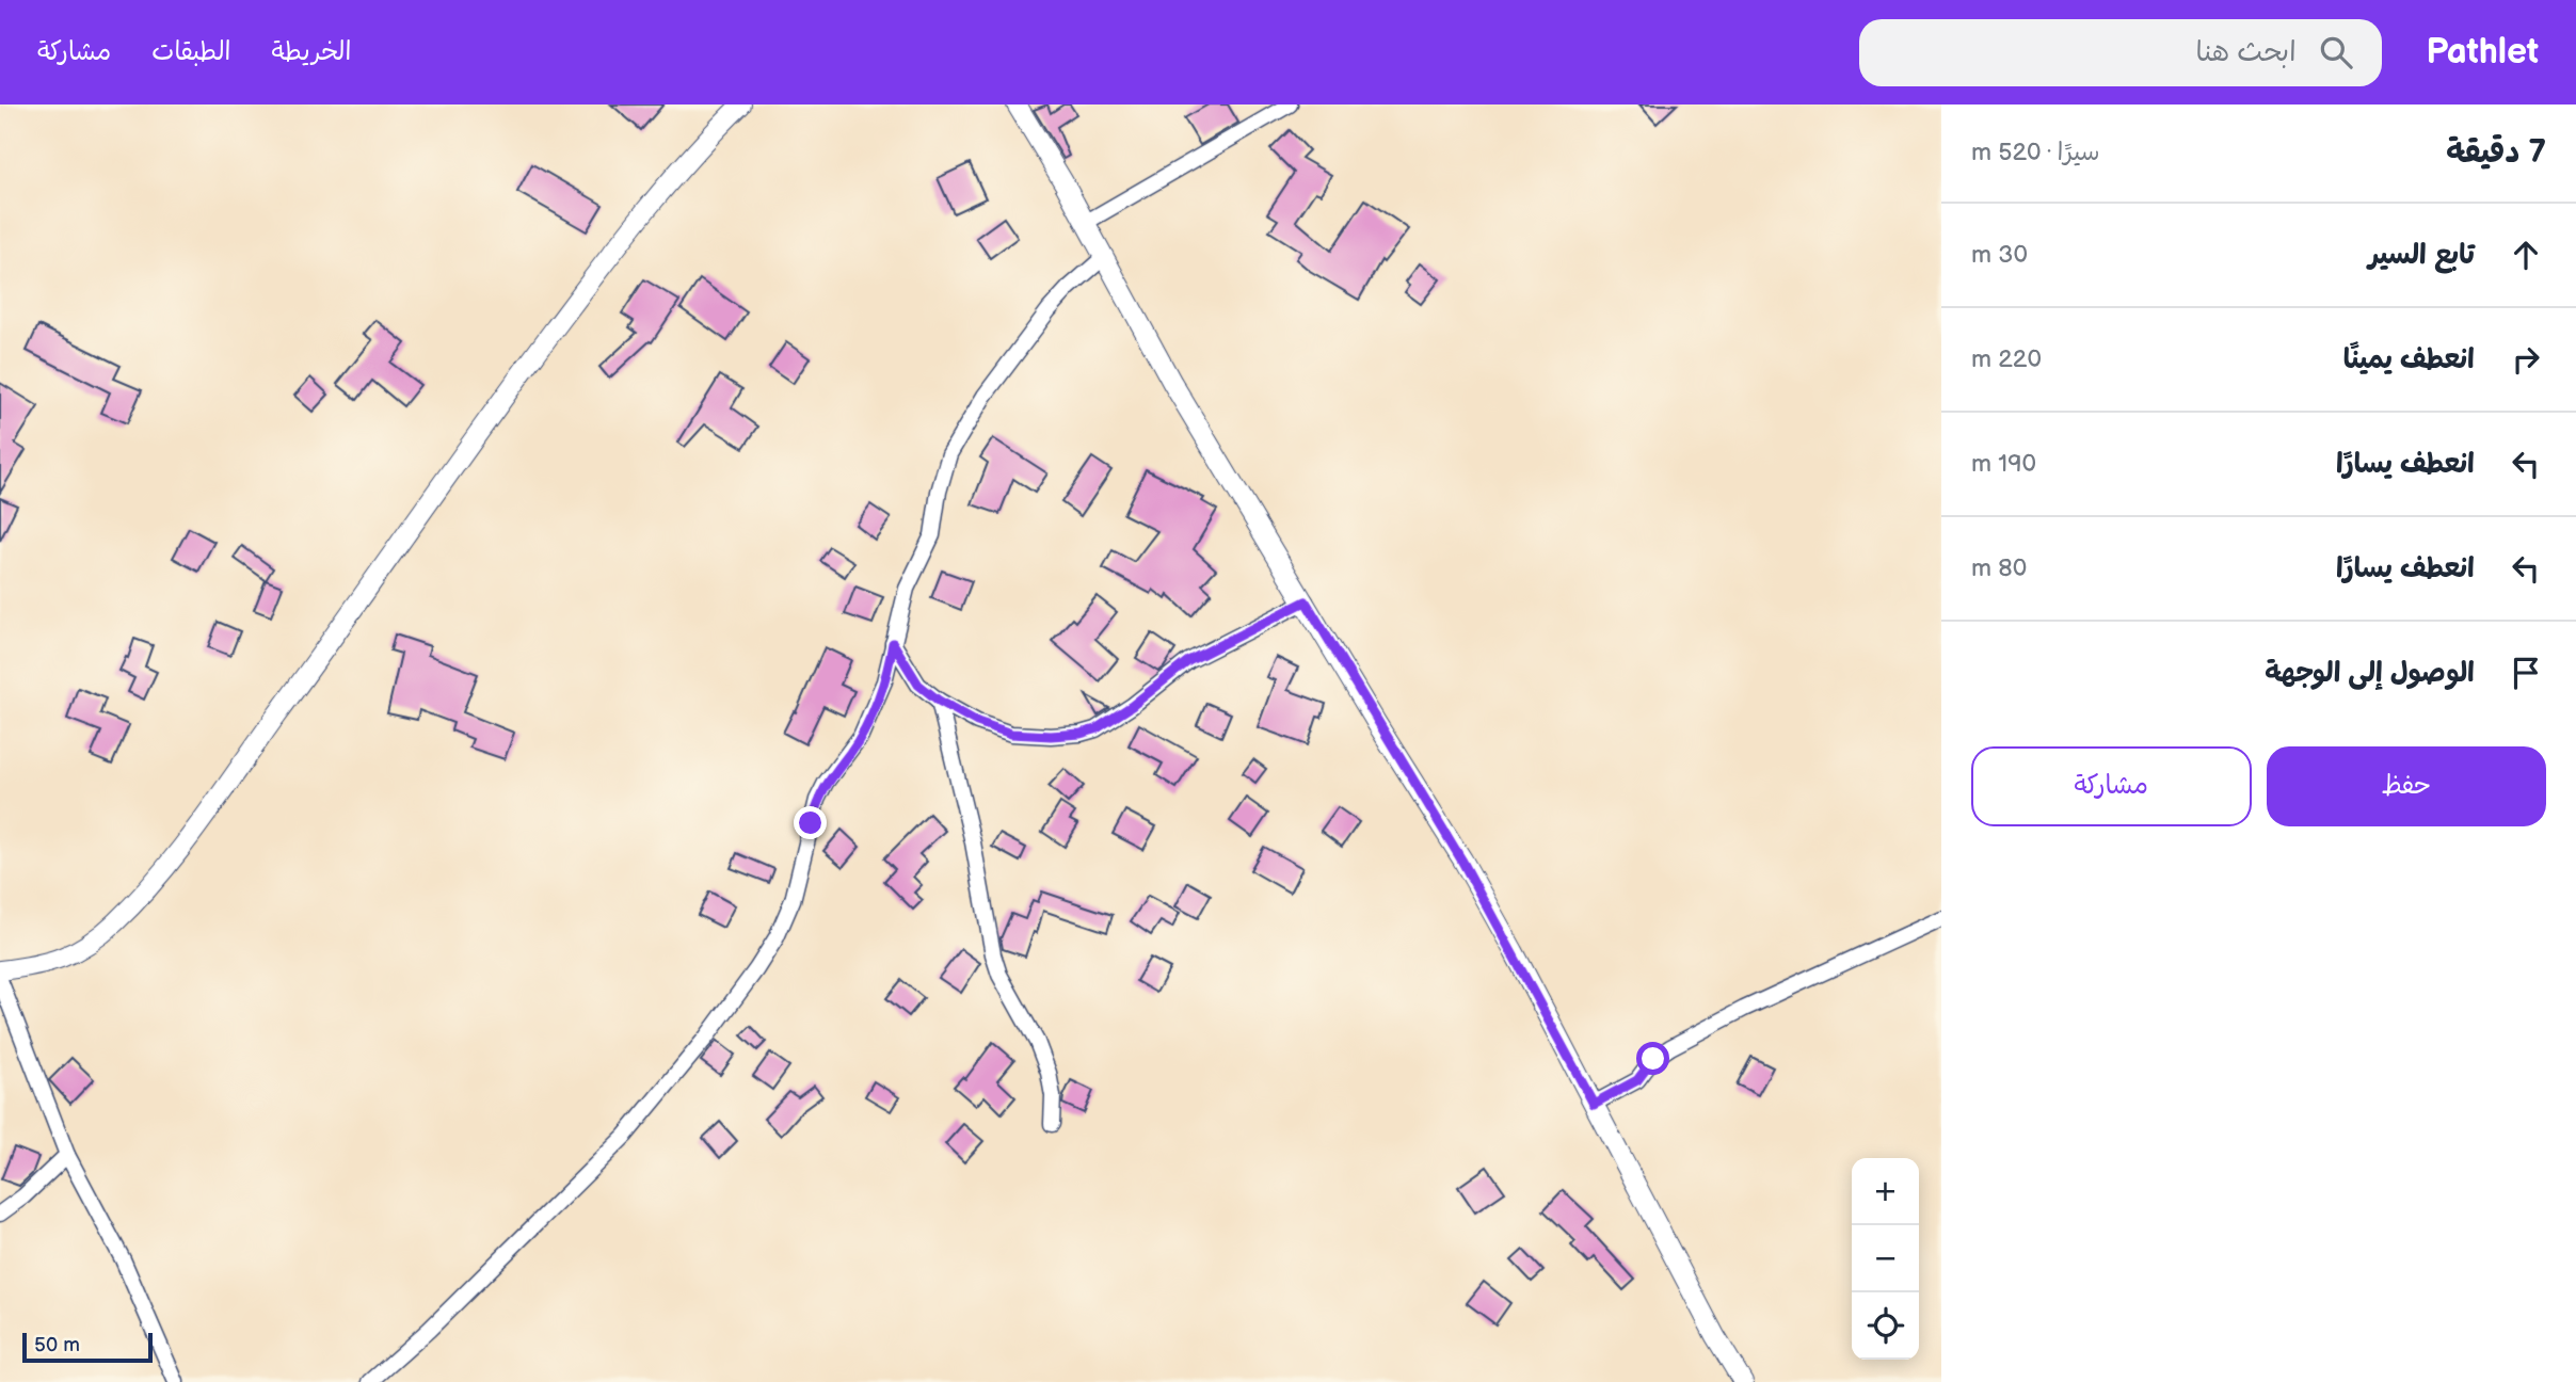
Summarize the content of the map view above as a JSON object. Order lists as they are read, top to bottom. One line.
{"scale_bar":"50 m","page":{"header":"Pathlet","search":"ابحث هنا","nav":["الخريطة","الطبقات","مشاركة"],"heading":["7 دقيقة","سيرًا · 520 m"],"list":[["تابع السير","30 m"],["انعطف يمينًا","220 m"],["انعطف يسارًا","190 m"],["انعطف يسارًا","80 m"],"الوصول إلى الوجهة"],"buttons":["حفظ","مشاركة"],"map_buttons":["+","−"],"scale":"50 m"}}
